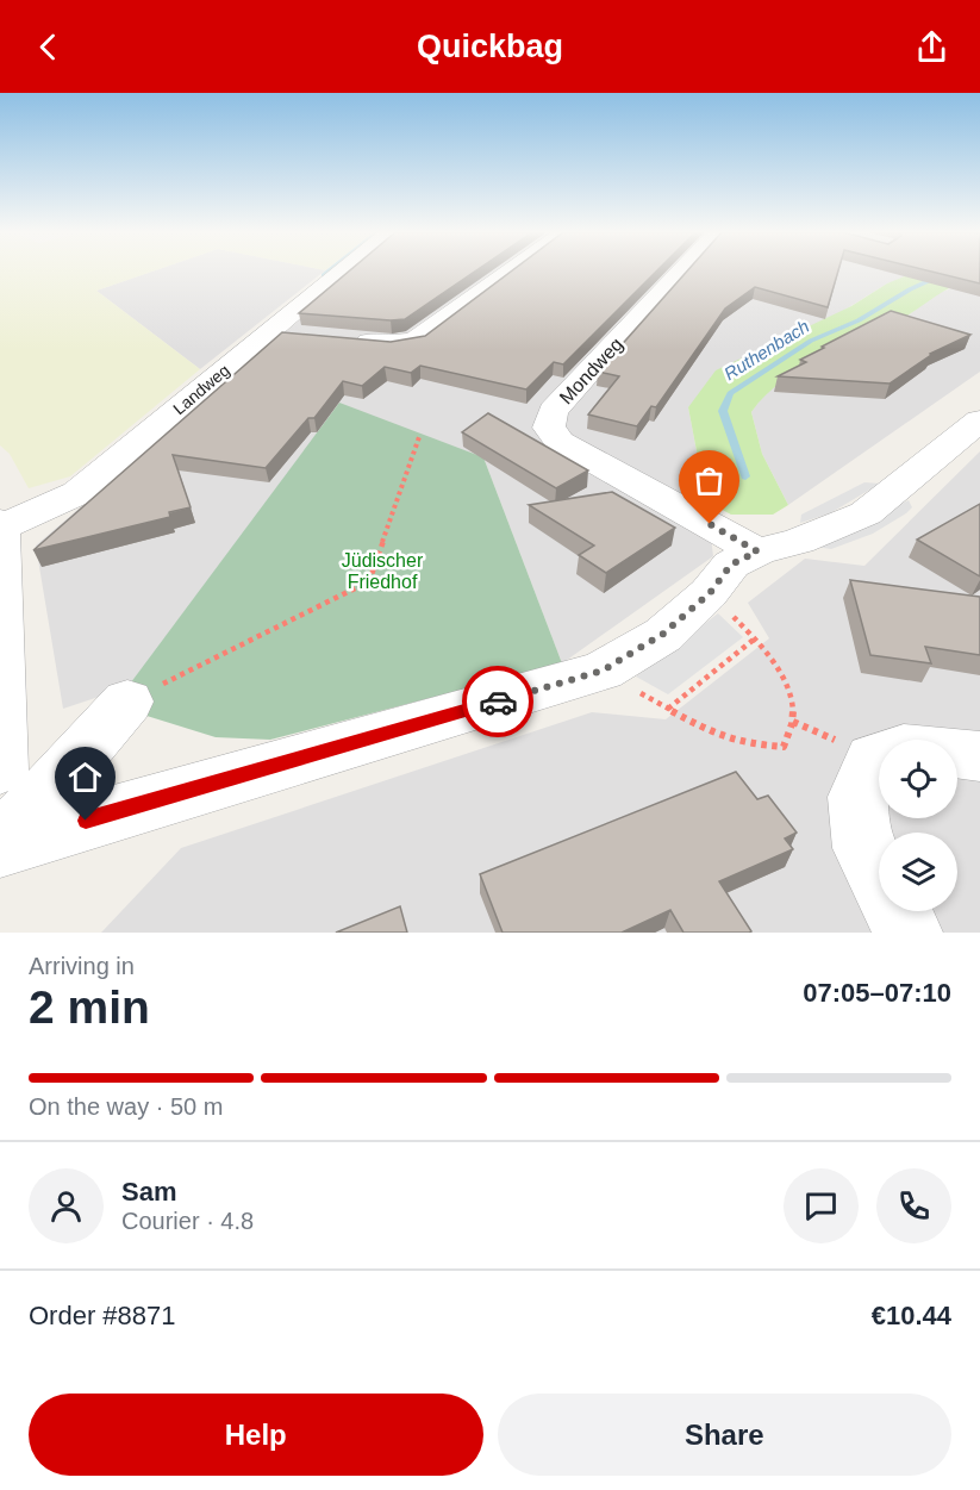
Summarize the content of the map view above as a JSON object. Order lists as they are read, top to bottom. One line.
{"streets":{"street":["Mondweg","Landweg"]},"water":["Ruthenbach"],"parks":["Jüdischer Friedhof"],"page":{"header":"Quickbag","heading":["2 min","Arriving in","07:05–07:10"],"panel":["Sam","Courier · 4.8","Order #8871","€10.44"],"bar":"On the way · 50 m","buttons":["Help","Share"]}}
